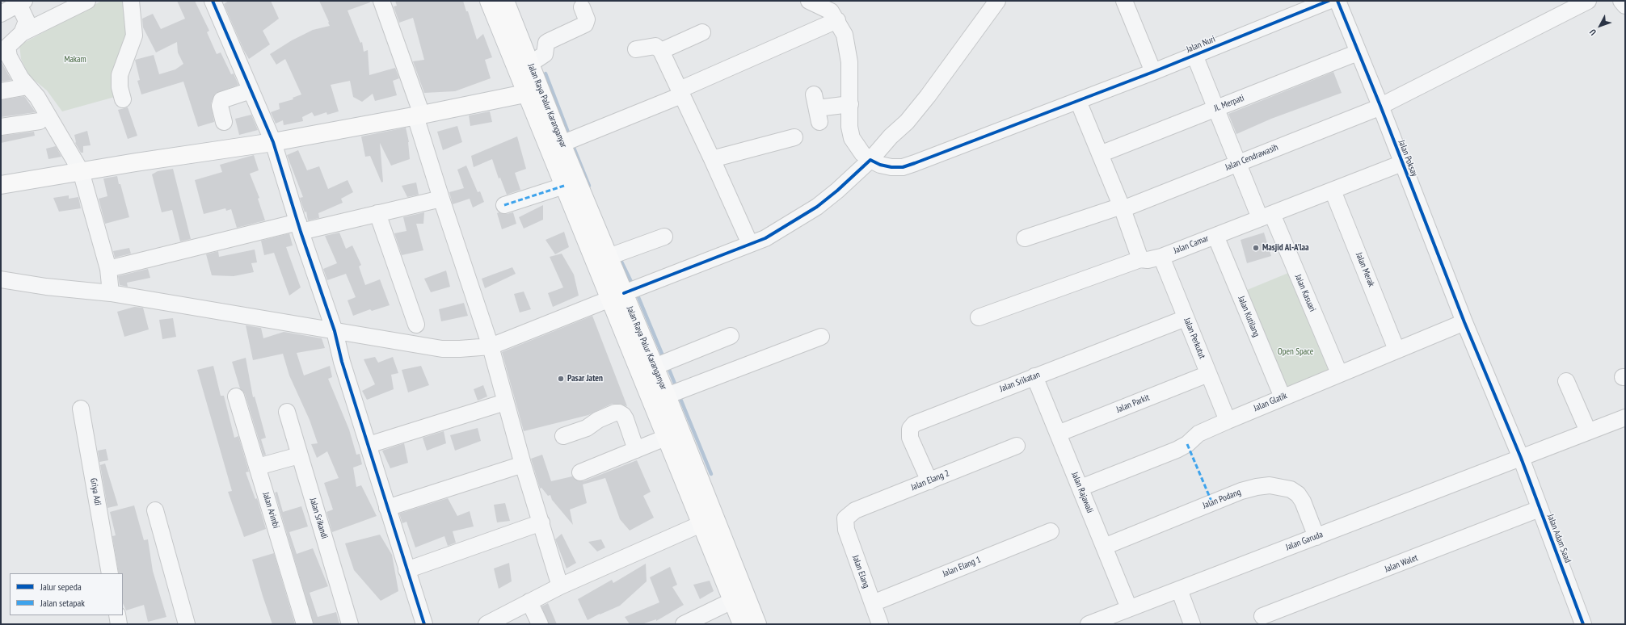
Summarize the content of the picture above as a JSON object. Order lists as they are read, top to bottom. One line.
{"streets":{"main road":["Jalan Raya Palur Karanganyar"],"street":["Jalan Nuri","Jl. Merpati","Jalan Cendrawasih","Jalan Poksay","Jalan Camar","Jalan Merak","Jalan Kasuari","Jalan Kutilang","Jalan Perkutut","Jalan Srikatan","Jalan Glatik","Jalan Parkit","Jalan Elang 2","Griya Adi","Jalan Rajawali","Jalan Podang","Jalan Arimbi","Jalan Srikandi","Jalan Adam Saad","Jalan Garuda","Jalan Walet","Jalan Elang 1","Jalan Elang"]},"crossings":[["Jalan Nuri","Jalan Kasuari"],["Jl. Merpati","Jalan Poksay"],["Jl. Merpati","Jalan Kasuari"],["Jalan Cendrawasih","Jalan Poksay"],["Jalan Cendrawasih","Jalan Kasuari"],["Jalan Poksay","Jalan Camar"],["Jalan Poksay","Jalan Glatik"],["Jalan Poksay","Jalan Adam Saad"],["Jalan Poksay","Jalan Garuda"],["Jalan Camar","Jalan Merak"],["Jalan Camar","Jalan Kasuari"],["Jalan Camar","Jalan Kutilang"],["Jalan Camar","Jalan Perkutut"],["Jalan Merak","Jalan Glatik"],["Jalan Kasuari","Jalan Glatik"],["Jalan Kutilang","Jalan Glatik"],["Jalan Perkutut","Jalan Srikatan"],["Jalan Perkutut","Jalan Glatik"],["Jalan Perkutut","Jalan Parkit"],["Jalan Srikatan","Jalan Elang 2"],["Jalan Srikatan","Jalan Rajawali"],["Jalan Glatik","Jalan Rajawali"],["Jalan Parkit","Jalan Rajawali"],["Jalan Elang 2","Jalan Elang"],["Jalan Rajawali","Jalan Podang"],["Jalan Rajawali","Jalan Garuda"],["Jalan Podang","Jalan Garuda"],["Jalan Adam Saad","Jalan Garuda"],["Jalan Adam Saad","Jalan Walet"],["Jalan Elang 1","Jalan Elang"]],"parks":["Makam","Open Space"],"places":["Masjid Al-A'laa","Pasar Jaten"],"legend":["Jalur sepeda","Jalan setapak"],"north":"bottom left"}
